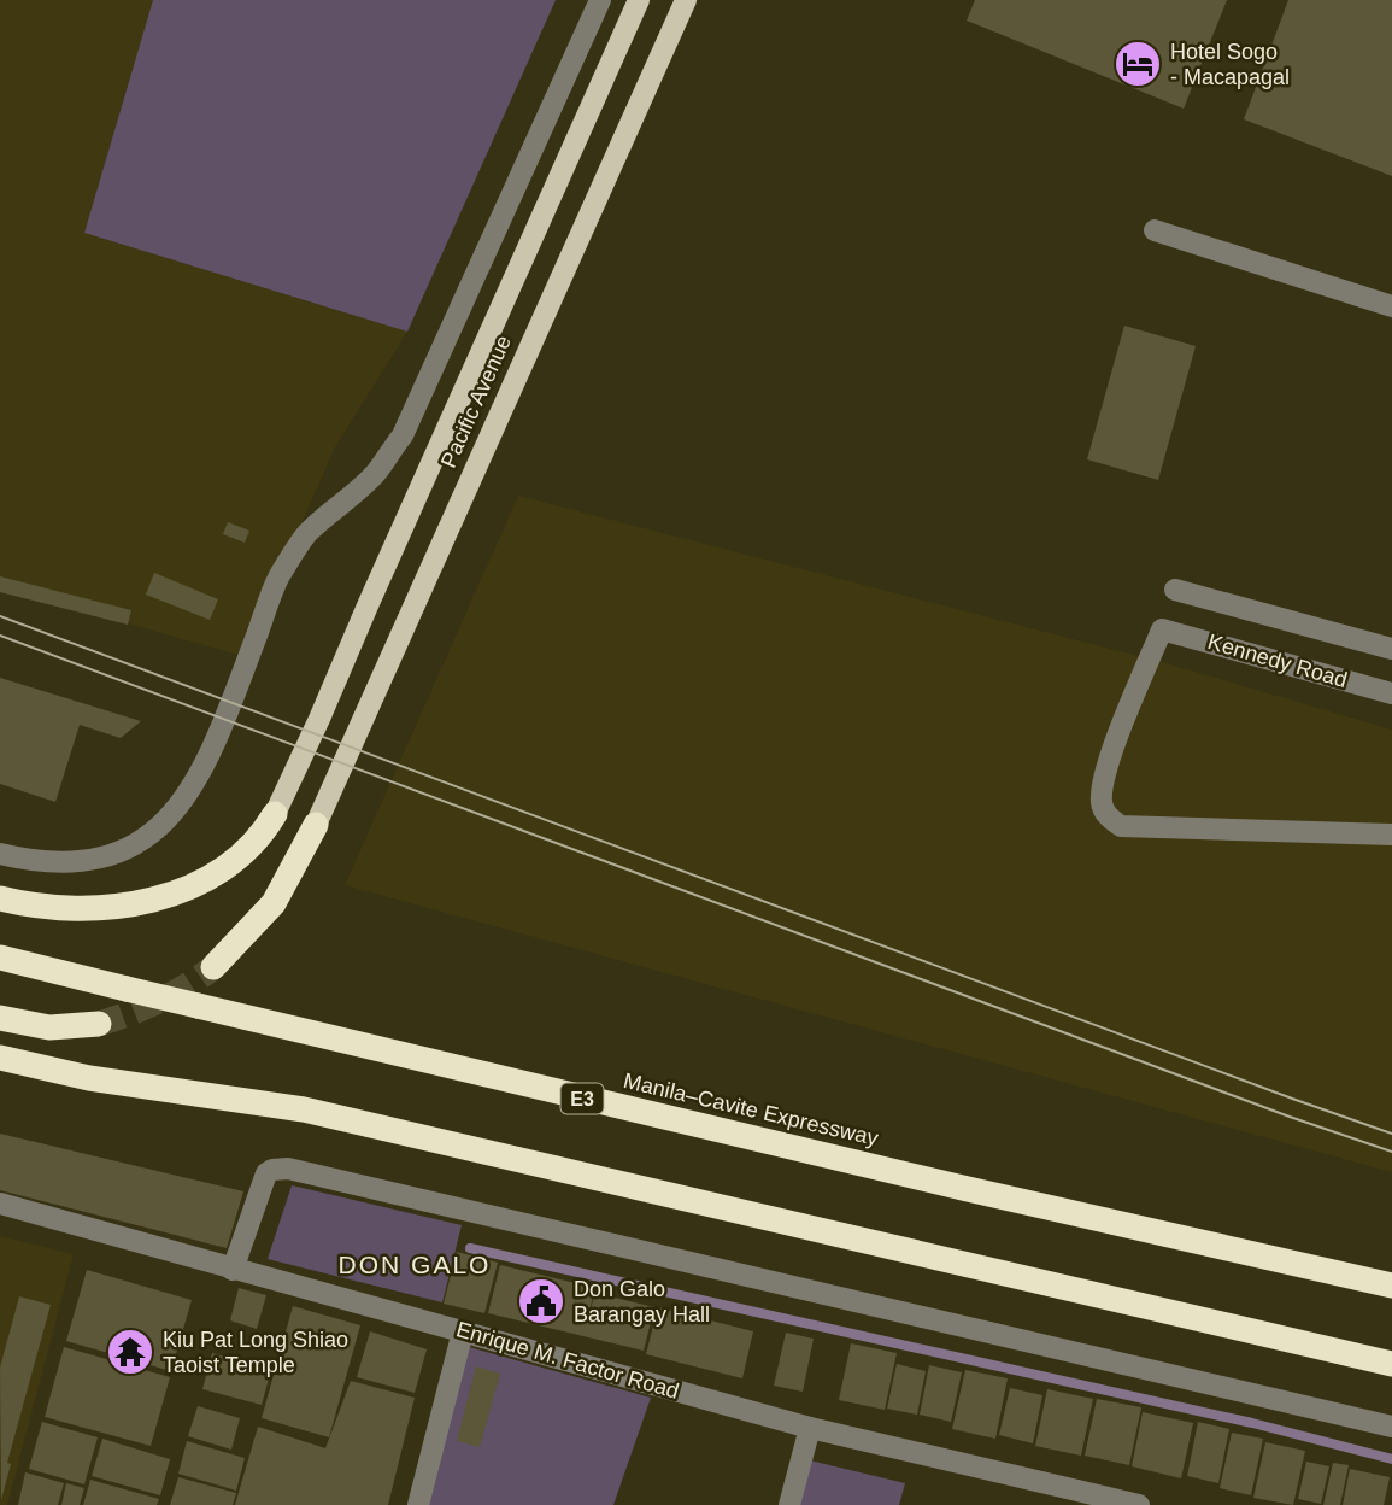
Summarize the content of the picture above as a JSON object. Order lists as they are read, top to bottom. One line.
{"streets":{"highway":["E3","Manila–Cavite Expressway"],"main road":["Pacific Avenue"],"street":["Kennedy Road","Enrique M. Factor Road"]},"districts":["DON GALO"],"places":{"hotel":["Hotel Sogo - Macapagal"],"public building":["Don Galo Barangay Hall"],"temple":["Kiu Pat Long Shiao Taoist Temple"]}}
